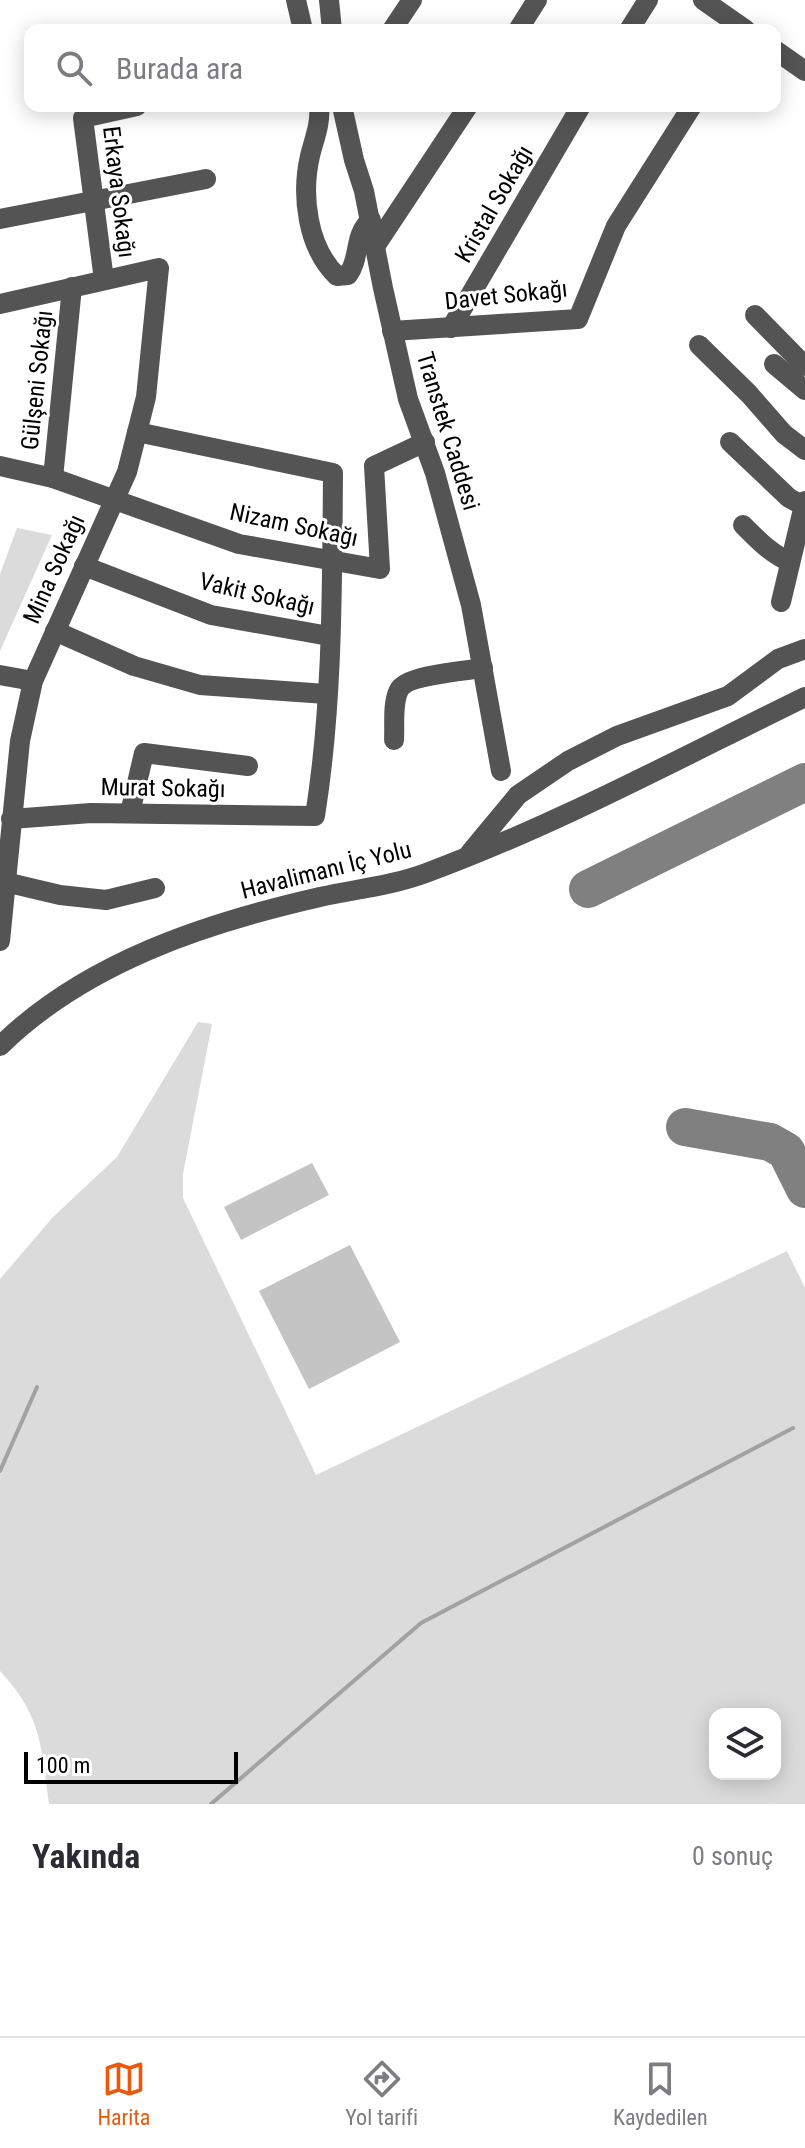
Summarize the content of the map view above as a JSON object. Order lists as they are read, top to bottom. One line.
{"streets":{"street":["Erkaya Sokağı","Kristal Sokağı","Davet Sokağı","Gülşeni Sokağı","Transtek Caddesi","Nizam Sokağı","Mina Sokağı","Vakit Sokağı","Murat Sokağı","Havalimanı İç Yolu"]},"crossings":[["Erkaya Sokağı","Mina Sokağı"],["Kristal Sokağı","Davet Sokağı"],["Davet Sokağı","Transtek Caddesi"],["Gülşeni Sokağı","Nizam Sokağı"],["Transtek Caddesi","Nizam Sokağı"],["Nizam Sokağı","Mina Sokağı"],["Mina Sokağı","Vakit Sokağı"],["Mina Sokağı","Murat Sokağı"]],"scale_bar":"100 m","page":{"search":"Burada ara","scale":"100 m","heading":["Yakında","0 sonuç"],"nav":["Harita","Yol tarifi","Kaydedilen"]}}
